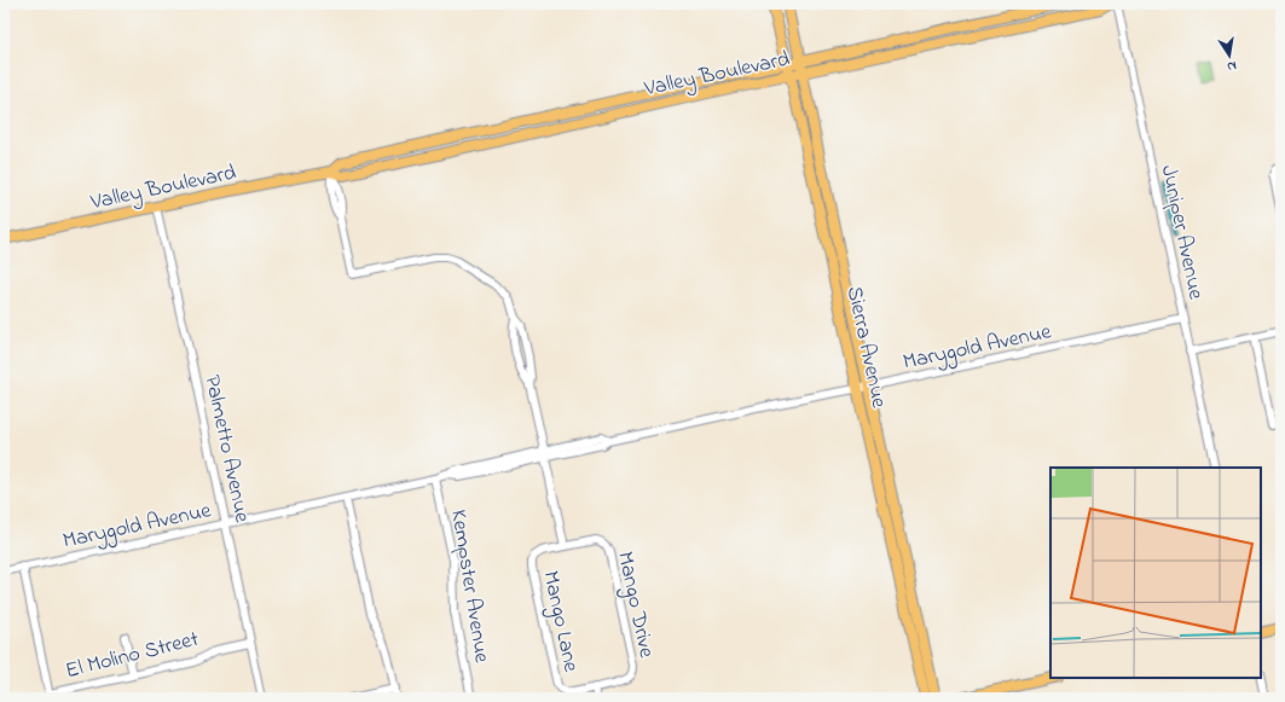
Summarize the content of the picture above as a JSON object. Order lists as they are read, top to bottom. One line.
{"streets":{"main road":["Valley Boulevard","Sierra Avenue"],"street":["Juniper Avenue","Marygold Avenue","Palmetto Avenue","Kempster Avenue","Mango Drive","Mango Lane","El Molino Street"]},"crossings":[["Valley Boulevard","Sierra Avenue"],["Valley Boulevard","Palmetto Avenue"],["Juniper Avenue","Marygold Avenue"],["Marygold Avenue","Sierra Avenue"],["Marygold Avenue","Palmetto Avenue"],["Marygold Avenue","Kempster Avenue"],["Palmetto Avenue","El Molino Street"],["Mango Drive","Mango Lane"]],"north":"bottom"}
